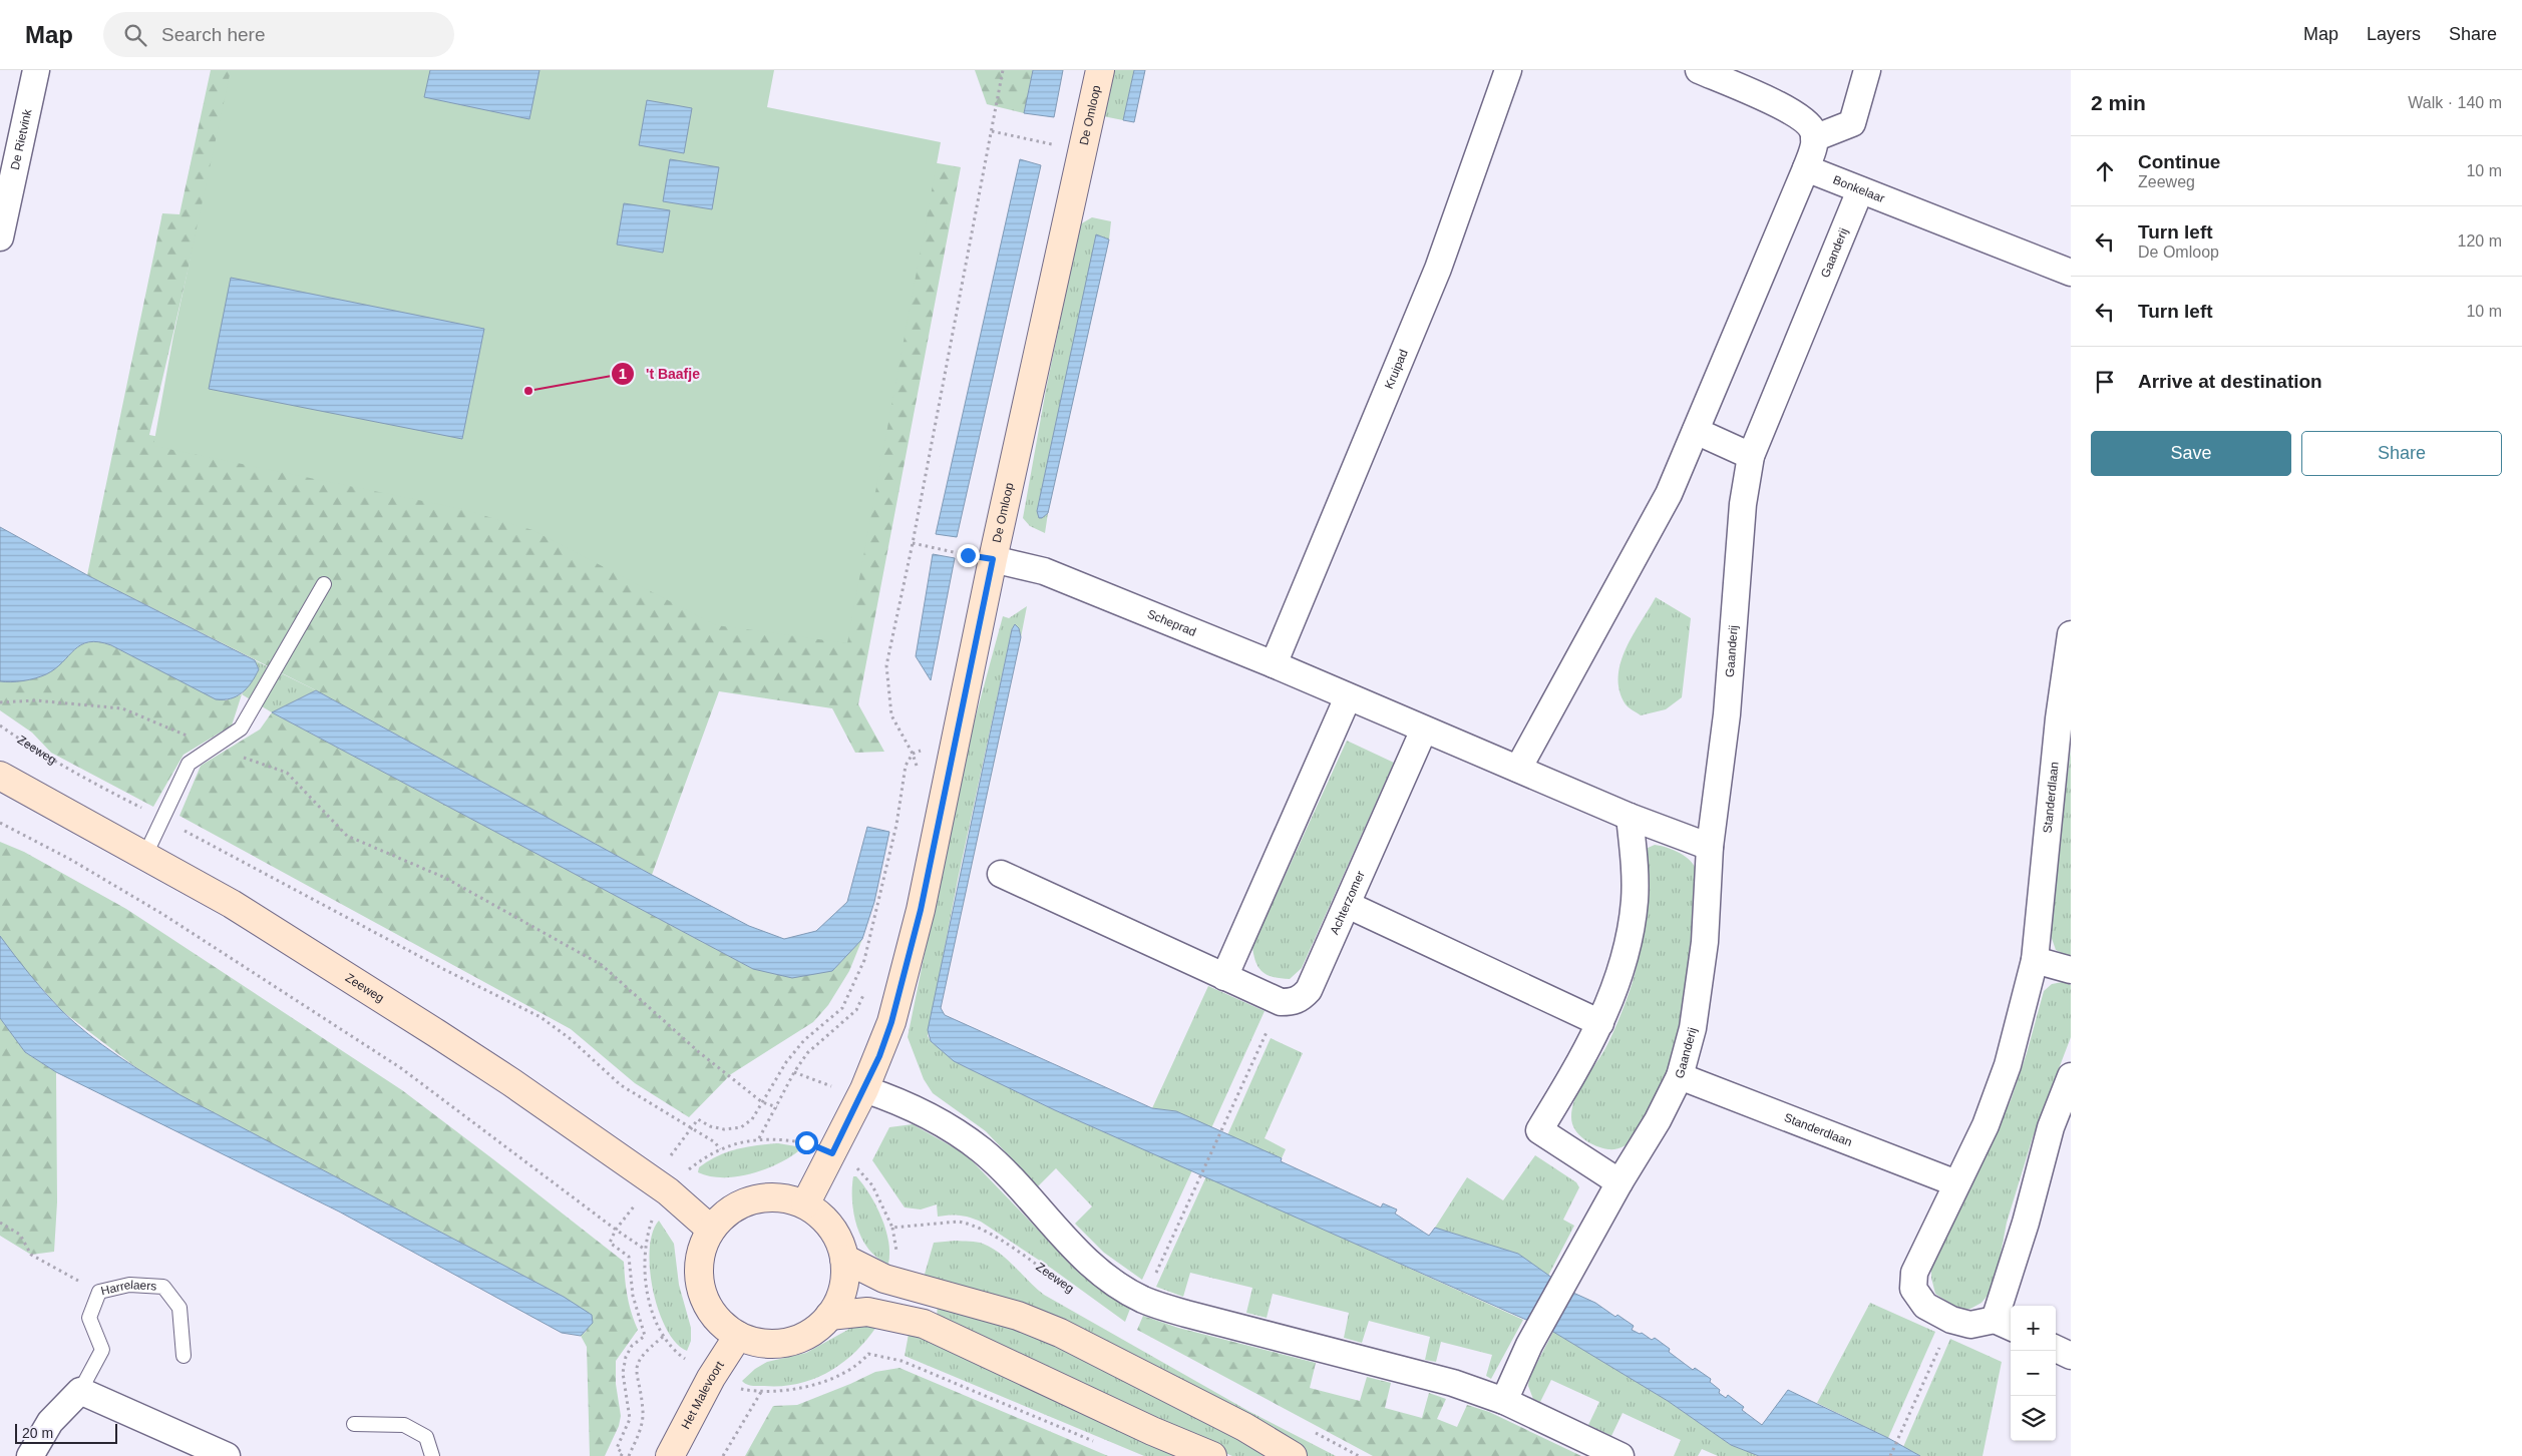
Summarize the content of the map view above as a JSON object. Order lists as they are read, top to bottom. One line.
{"streets":{"street":["De Omloop","De Rietvink","Bonkelaar","Gaanderij","Kruipad","Scheprad","Zeeweg","Standerdlaan","Achterzomer","Harrelaers","Het Malevoort"]},"crossings":[["De Omloop","Scheprad"],["De Omloop","Zeeweg"],["De Omloop","Het Malevoort"],["Bonkelaar","Gaanderij"],["Gaanderij","Standerdlaan"],["Kruipad","Scheprad"],["Zeeweg","Het Malevoort"]],"places":["'t Baafje"],"scale_bar":"20 m","page":{"header":"Map","search":"Search here","nav":["Map","Layers","Share"],"heading":["2 min","Walk · 140 m"],"list":[["Continue","Zeeweg","10 m"],["Turn left","De Omloop","120 m"],["Turn left","10 m"],"Arrive at destination"],"buttons":["Save","Share"],"map_buttons":["+","−"],"scale":"20 m"}}
